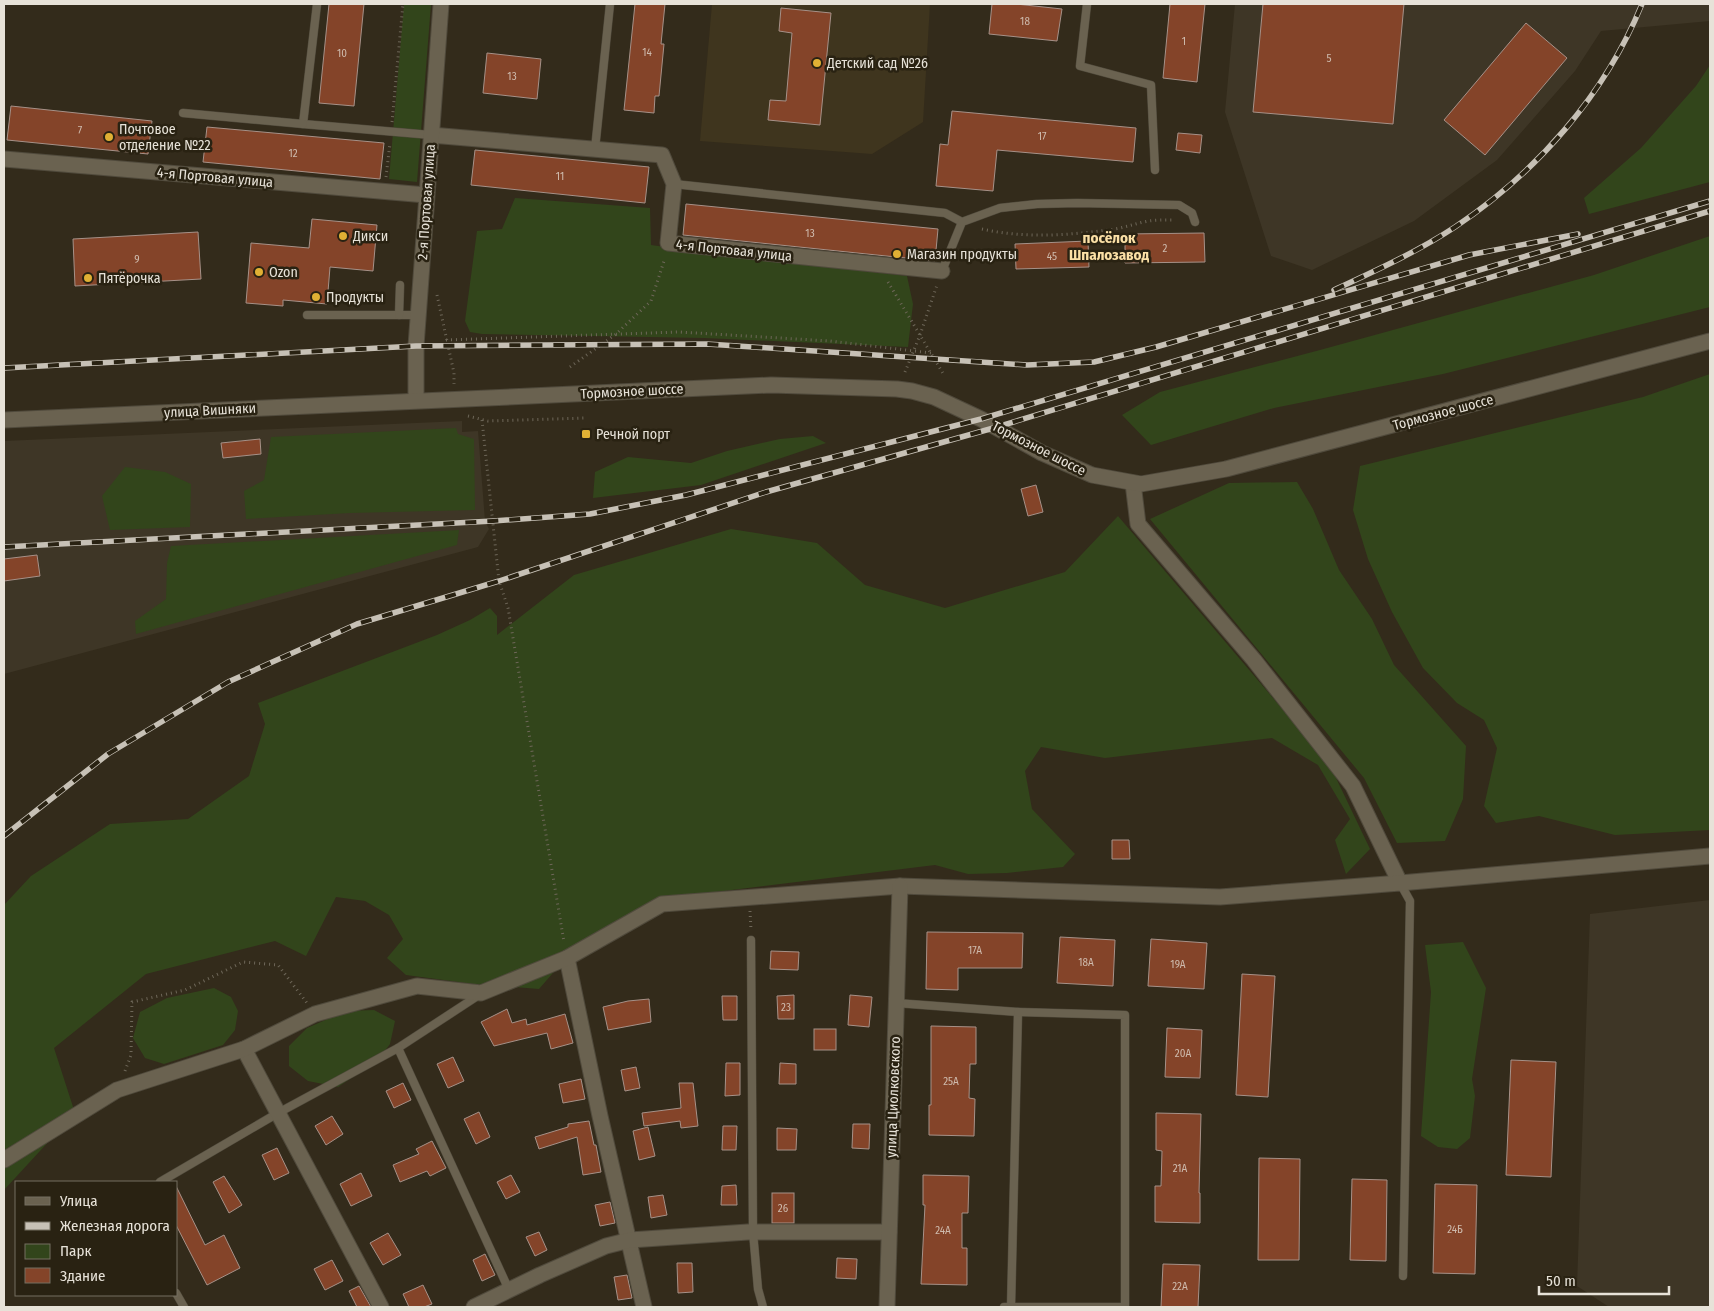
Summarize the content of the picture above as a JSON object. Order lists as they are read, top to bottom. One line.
{"streets":{"street":["4-я Портовая улица","2-я Портовая улица","Тормозное шоссе","улица Вишняки","улица Циолковского"]},"crossings":[["4-я Портовая улица","2-я Портовая улица"],["2-я Портовая улица","Тормозное шоссе"],["2-я Портовая улица","улица Вишняки"],["Тормозное шоссе","улица Вишняки"]],"districts":["посёлок Шпалозавод"],"places":{"other":["Детский сад №26","Почтовое отделение №22","Дикси","Магазин продукты","Ozon","Пятёрочка","Продукты"],"transit":["Речной порт"]},"house_numbers":["18","1","14","10","5","13","7","17","12","11","13","2","45","9","17А","18А","19А","23","20А","25А","21А","26","24Б","24А","22А"],"legend":["Улица","Железная дорога","Парк","Здание"],"scale_bar":"50 m"}
